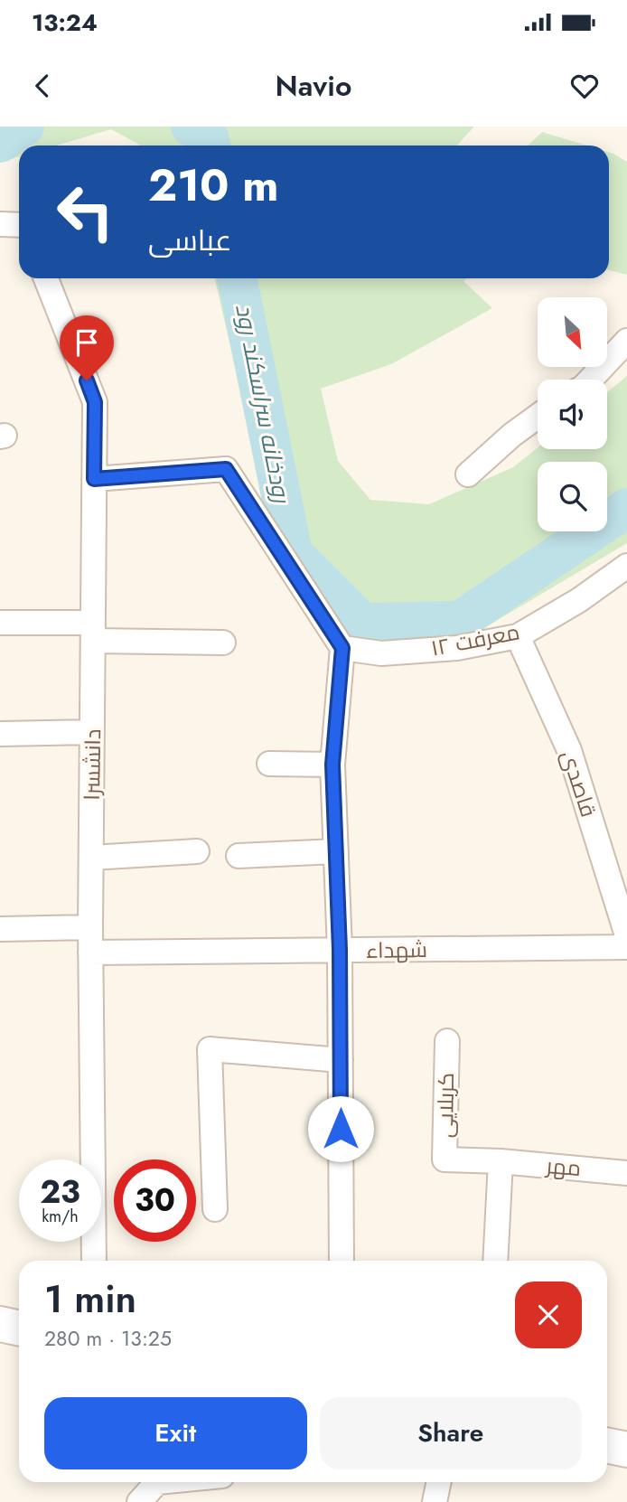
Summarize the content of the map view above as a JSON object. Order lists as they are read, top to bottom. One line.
{"streets":{"street":["معرفت ۱۲","دانشسرا","قاصدی","شهداء","کربلایی","مهر"]},"crossings":[["معرفت ۱۲","قاصدی"],["دانشسرا","شهداء"],["کربلایی","مهر"]],"water":["رودخانه سراسکند رود"],"north":"bottom right","page":{"status":"13:24","header":"Navio","turn":["210 m","عباسی"],"speed":"23 km/h","limit":"30","heading":["1 min","280 m · 13:25"],"buttons":["Exit","Share"]}}
